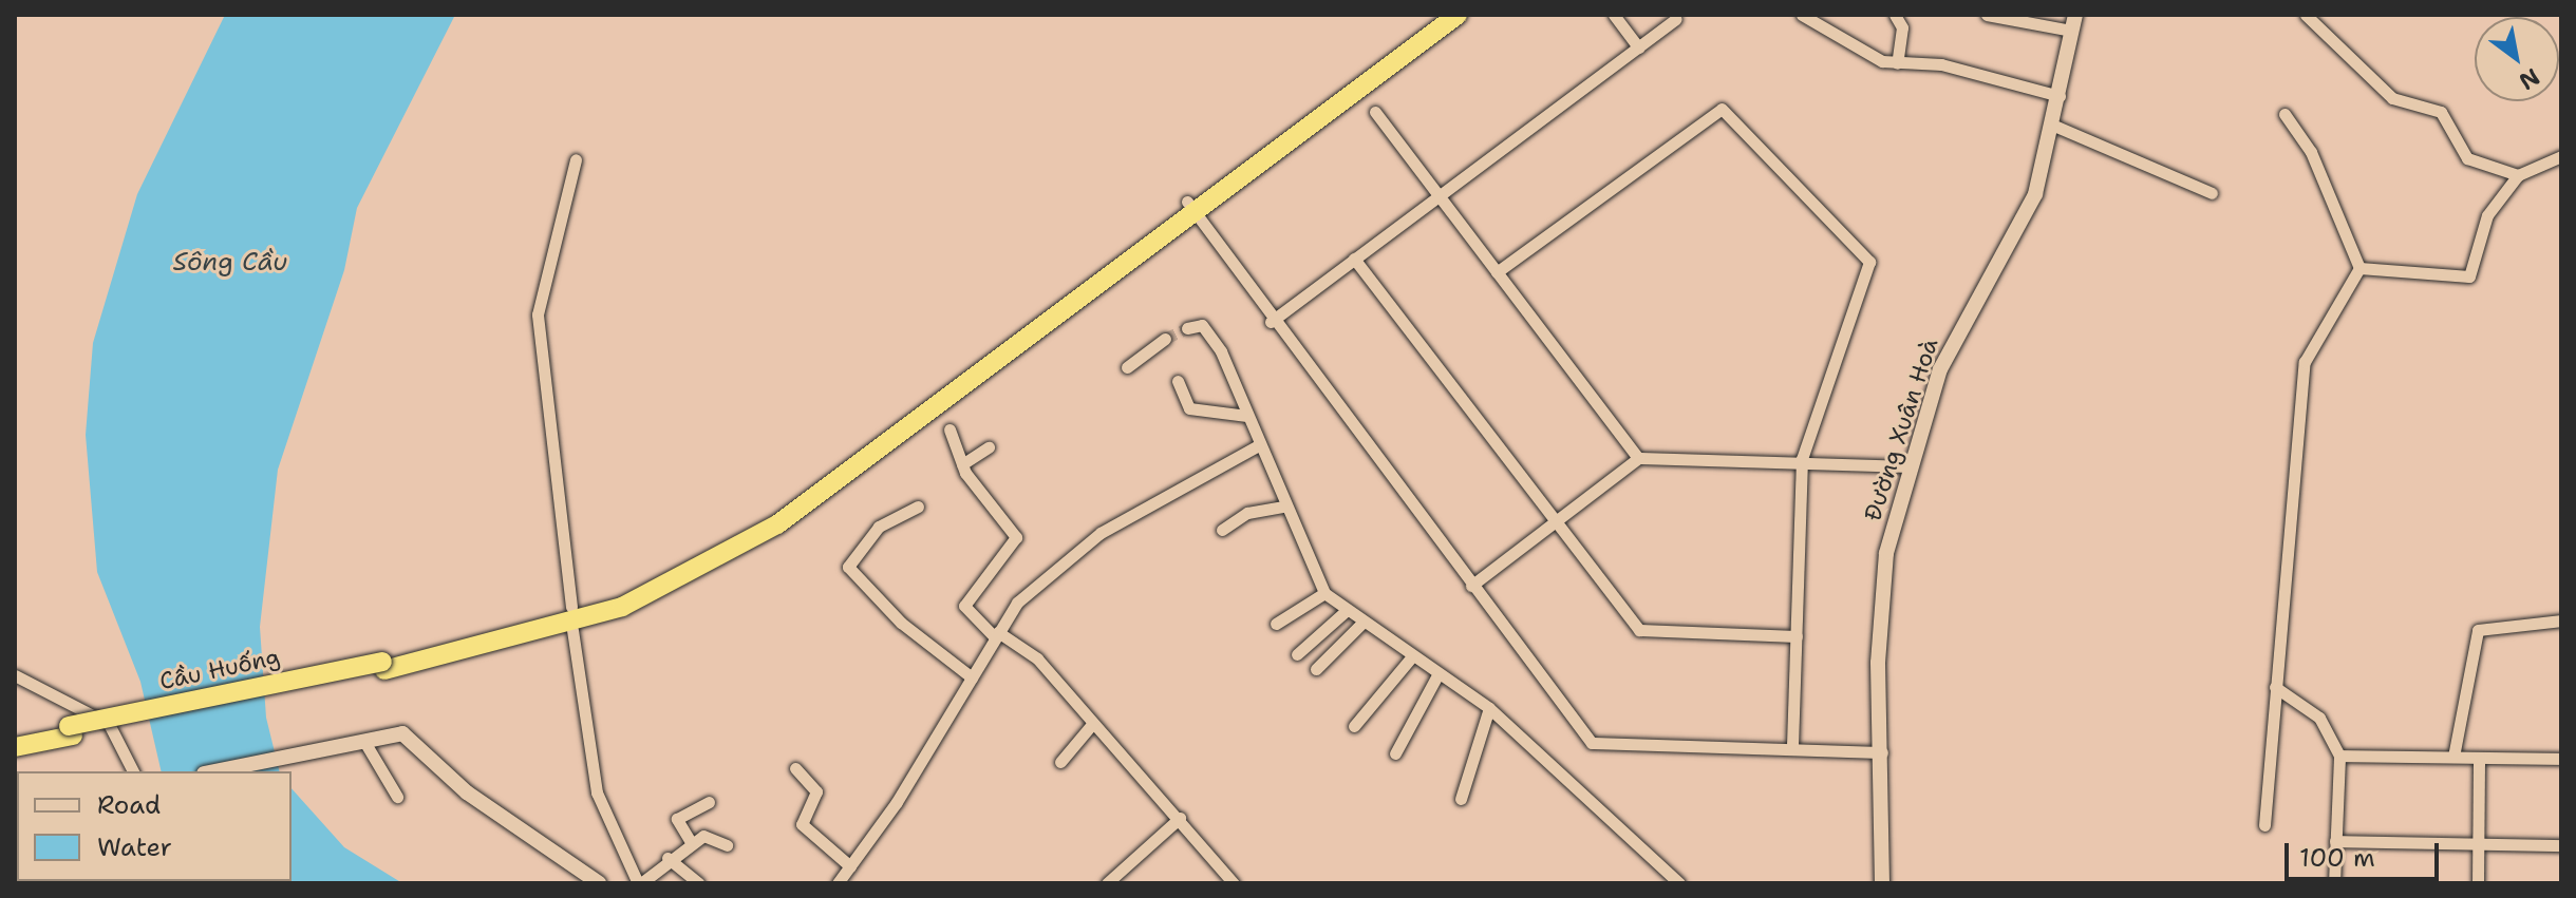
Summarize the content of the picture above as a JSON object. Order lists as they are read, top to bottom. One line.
{"streets":{"highway":["Cầu Huống"],"street":["Đường Xuân Hoà"]},"water":["Sông Cầu"],"legend":["Road","Water"],"scale_bar":"100 m","north":"bottom right"}
